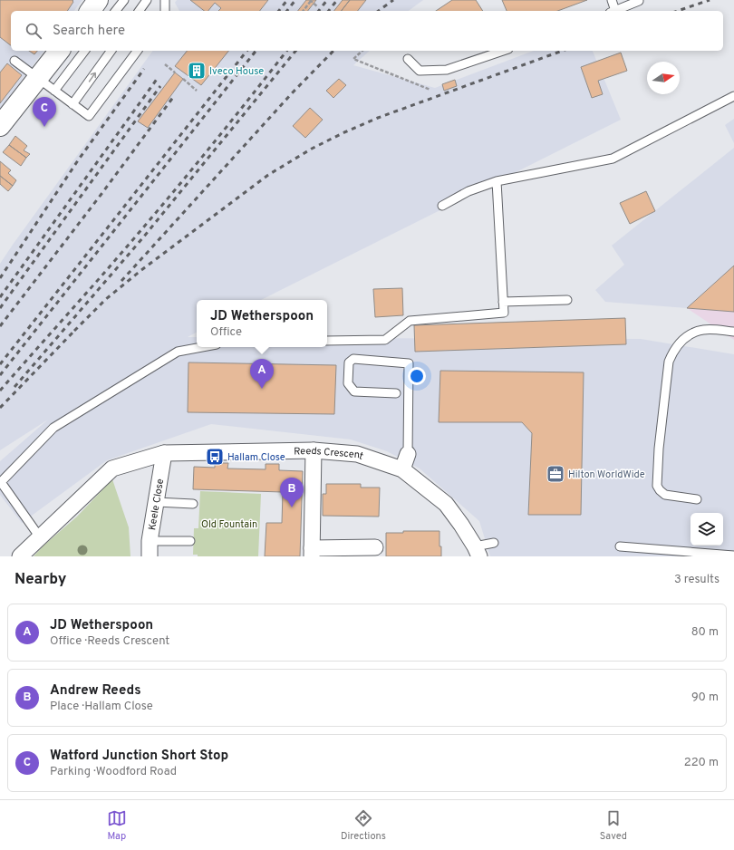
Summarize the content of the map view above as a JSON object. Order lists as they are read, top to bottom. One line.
{"streets":{"street":["Reeds Crescent","Keele Close"]},"crossings":[["Reeds Crescent","Keele Close"]],"parks":["Old Fountain"],"places":{"building":["Iveco House"],"bus stop":["Hallam Close"],"office":["Hilton WorldWide"]},"north":"right","page":{"search":"Search here","pins":["C","A","B"],"popup":["JD Wetherspoon","Office"],"heading":["Nearby","3 results"],"list":[{"mark":"A","name":"JD Wetherspoon","note":"Office · Reeds Crescent","value":"80 m"},{"mark":"B","name":"Andrew Reeds","note":"Place · Hallam Close","value":"90 m"},{"mark":"C","name":"Watford Junction Short Stop","note":"Parking · Woodford Road","value":"220 m"}],"nav":["Map","Directions","Saved"]}}
